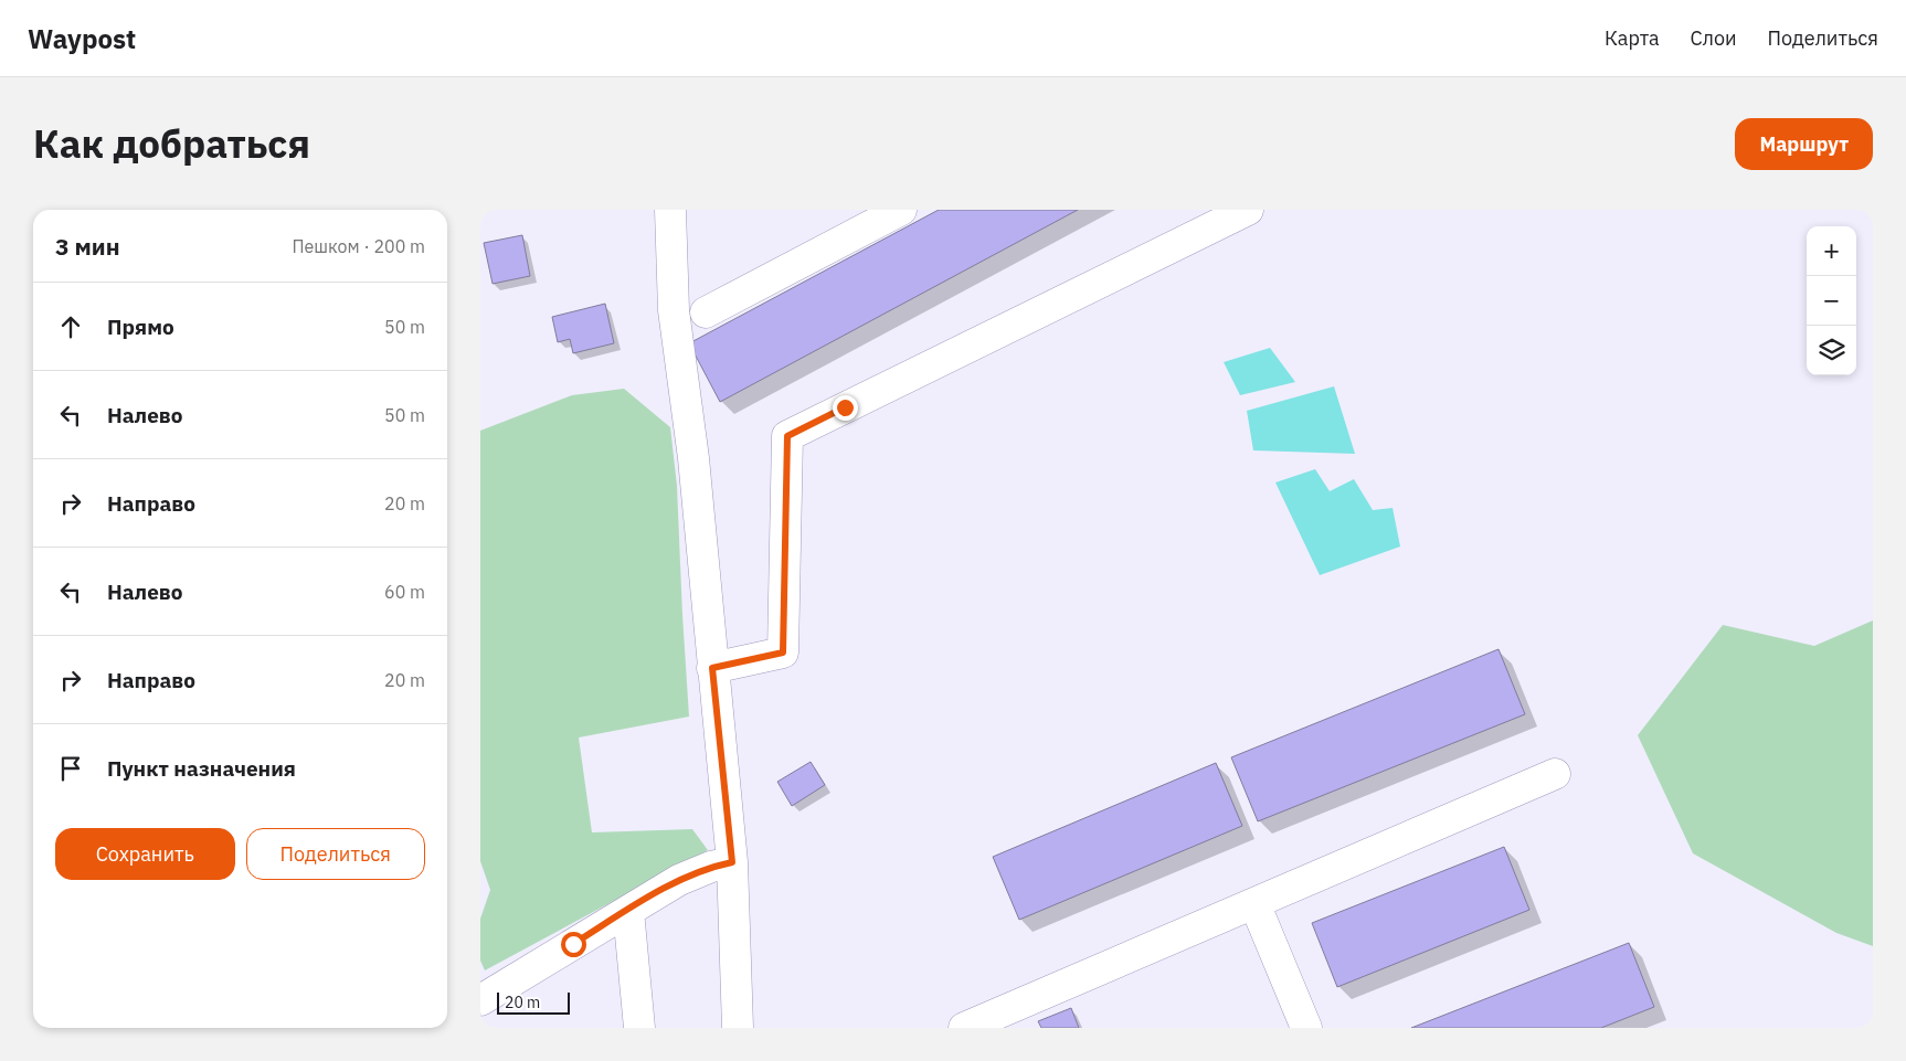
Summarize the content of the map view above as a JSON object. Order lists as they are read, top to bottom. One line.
{"scale_bar":"20 m","page":{"header":"Waypost","nav":["Карта","Слои","Поделиться"],"title":"Как добраться","buttons":["Маршрут",["Сохранить","Поделиться"]],"heading":["3 мин","Пешком · 200 m"],"map_buttons":["+","−"],"list":[["Прямо","50 m"],["Налево","50 m"],["Направо","20 m"],["Налево","60 m"],["Направо","20 m"],"Пункт назначения"],"scale":"20 m"}}
